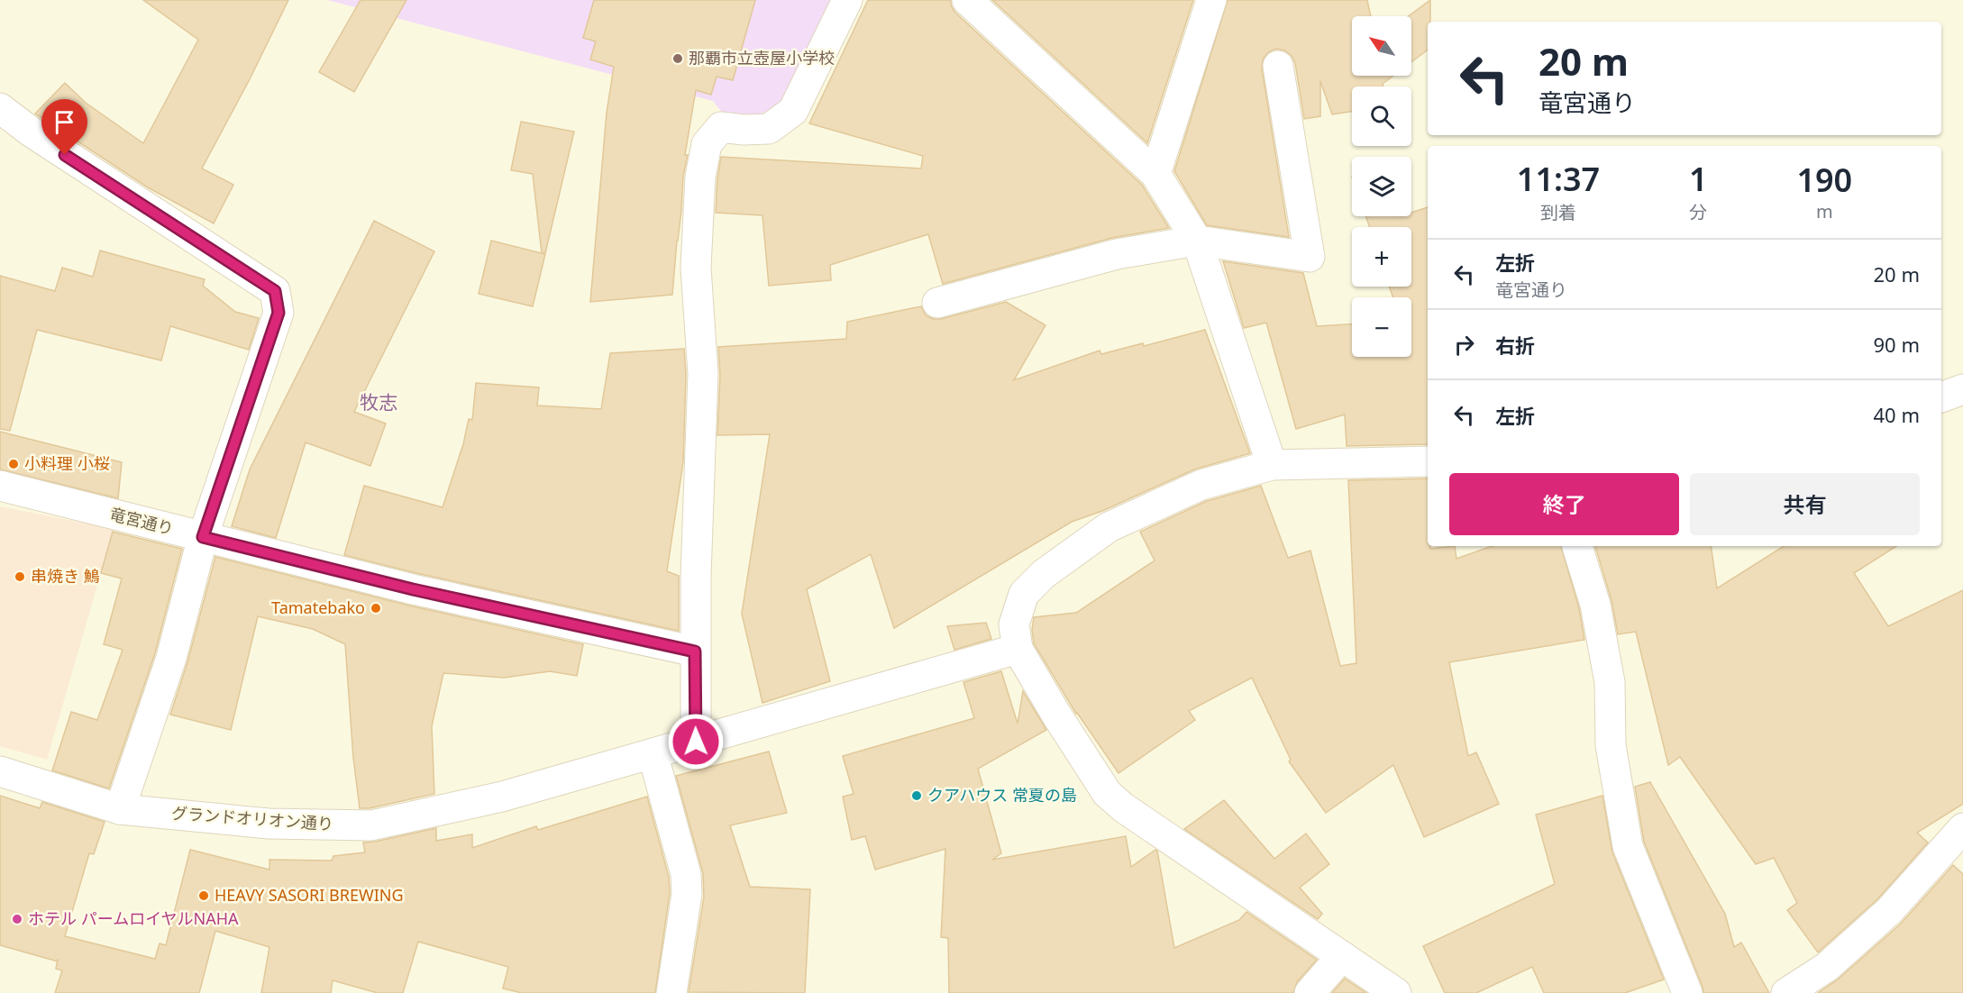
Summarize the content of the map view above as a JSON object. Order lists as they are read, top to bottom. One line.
{"streets":{"street":["竜宮通り","グランドオリオン通り"]},"districts":["牧志"],"places":["那覇市立壺屋小学校","小料理 小桜","串焼き 鷠","Tamatebako","クアハウス 常夏の島","HEAVY SASORI BREWING","ホテル パームロイヤルNAHA"],"north":"top left","page":{"map_buttons":["+","−"],"turn":["20 m","竜宮通り"],"eta":["11:37","到着","1","分","190","m"],"list":[{"name":"左折","note":"竜宮通り","value":"20 m"},{"name":"右折","value":"90 m"},{"name":"左折","value":"40 m"}],"buttons":["終了","共有"]}}
